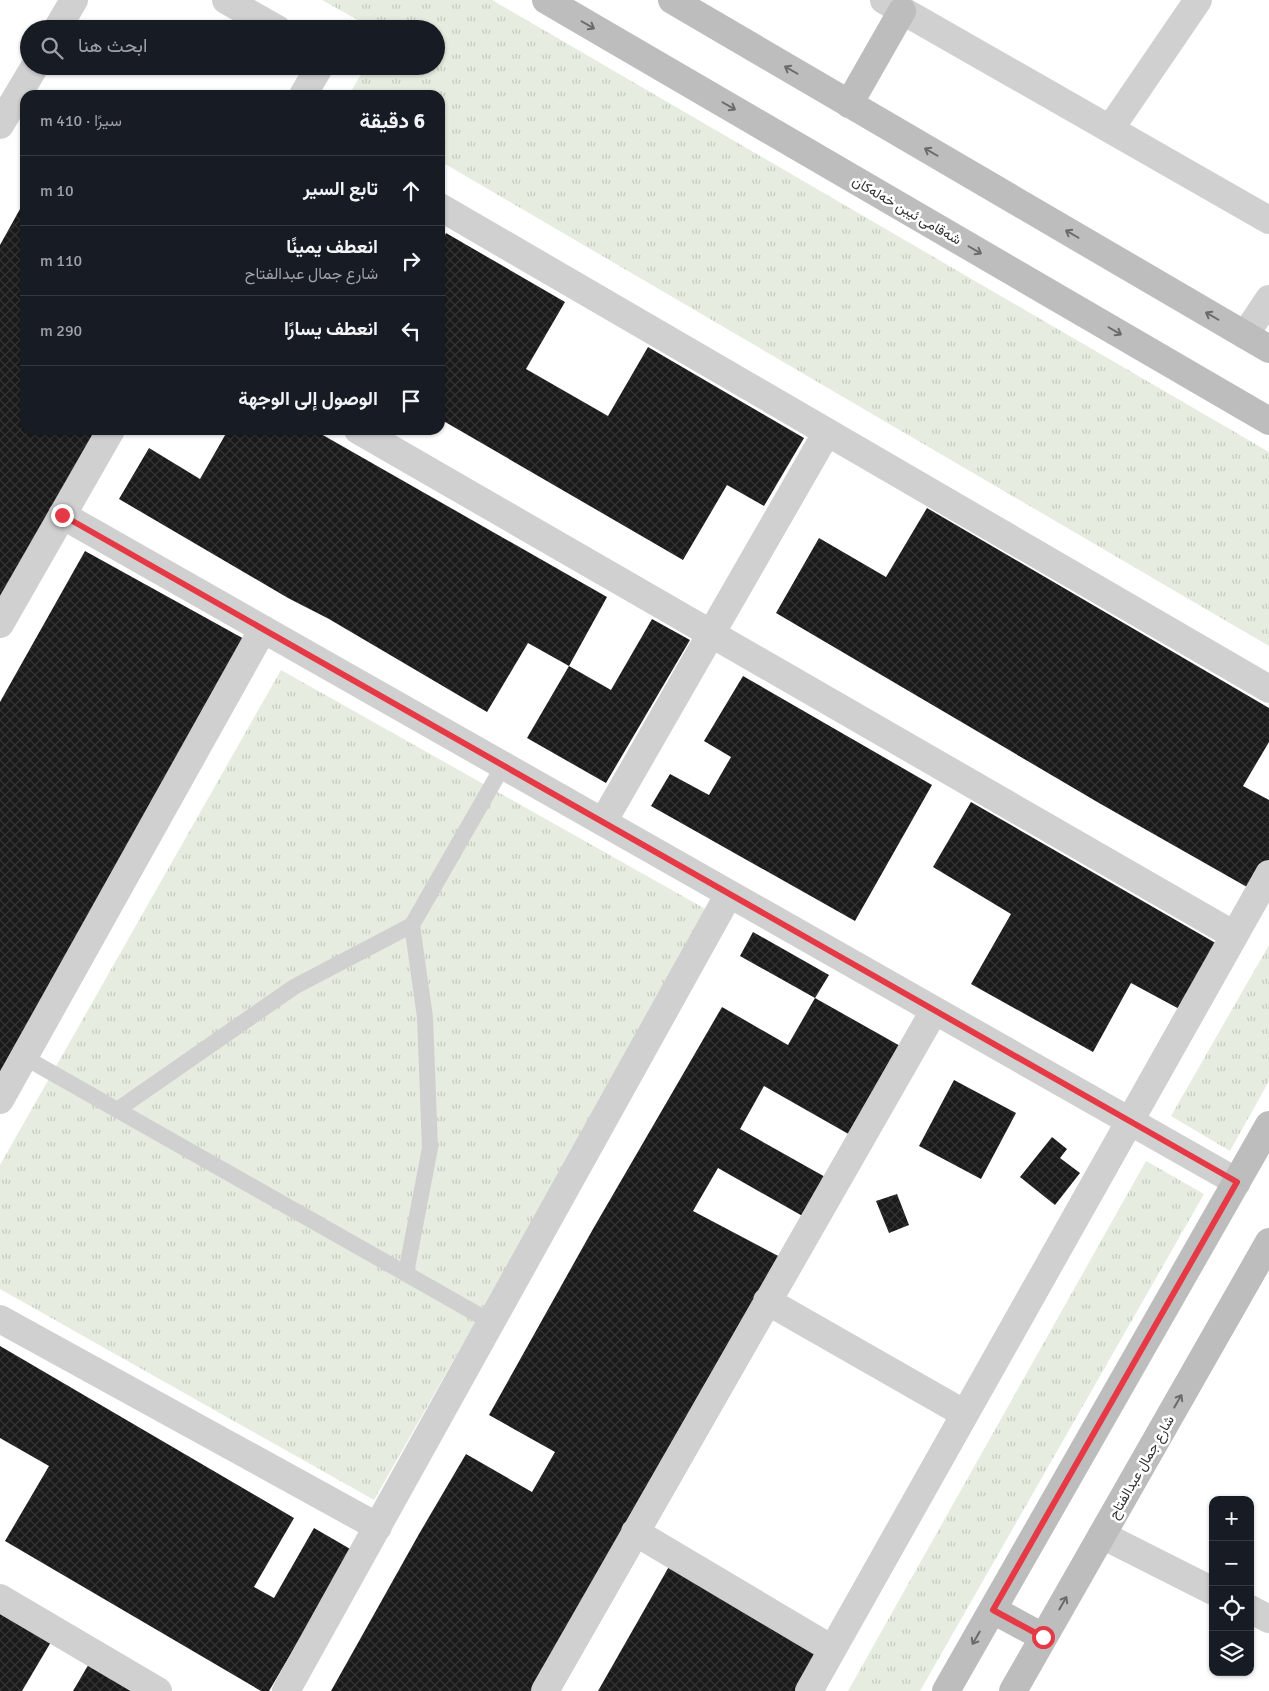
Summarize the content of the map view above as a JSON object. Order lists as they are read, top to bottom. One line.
{"streets":{"main road":["شەقامی ئیبن خەلەکان","شارع جمال عبدالفتاح"]},"page":{"search":"ابحث هنا","heading":["6 دقيقة","سيرًا · 410 m"],"list":[["تابع السير","10 m"],["انعطف يمينًا","شارع جمال عبدالفتاح","110 m"],["انعطف يسارًا","290 m"],"الوصول إلى الوجهة"],"map_buttons":["+","−"]}}
